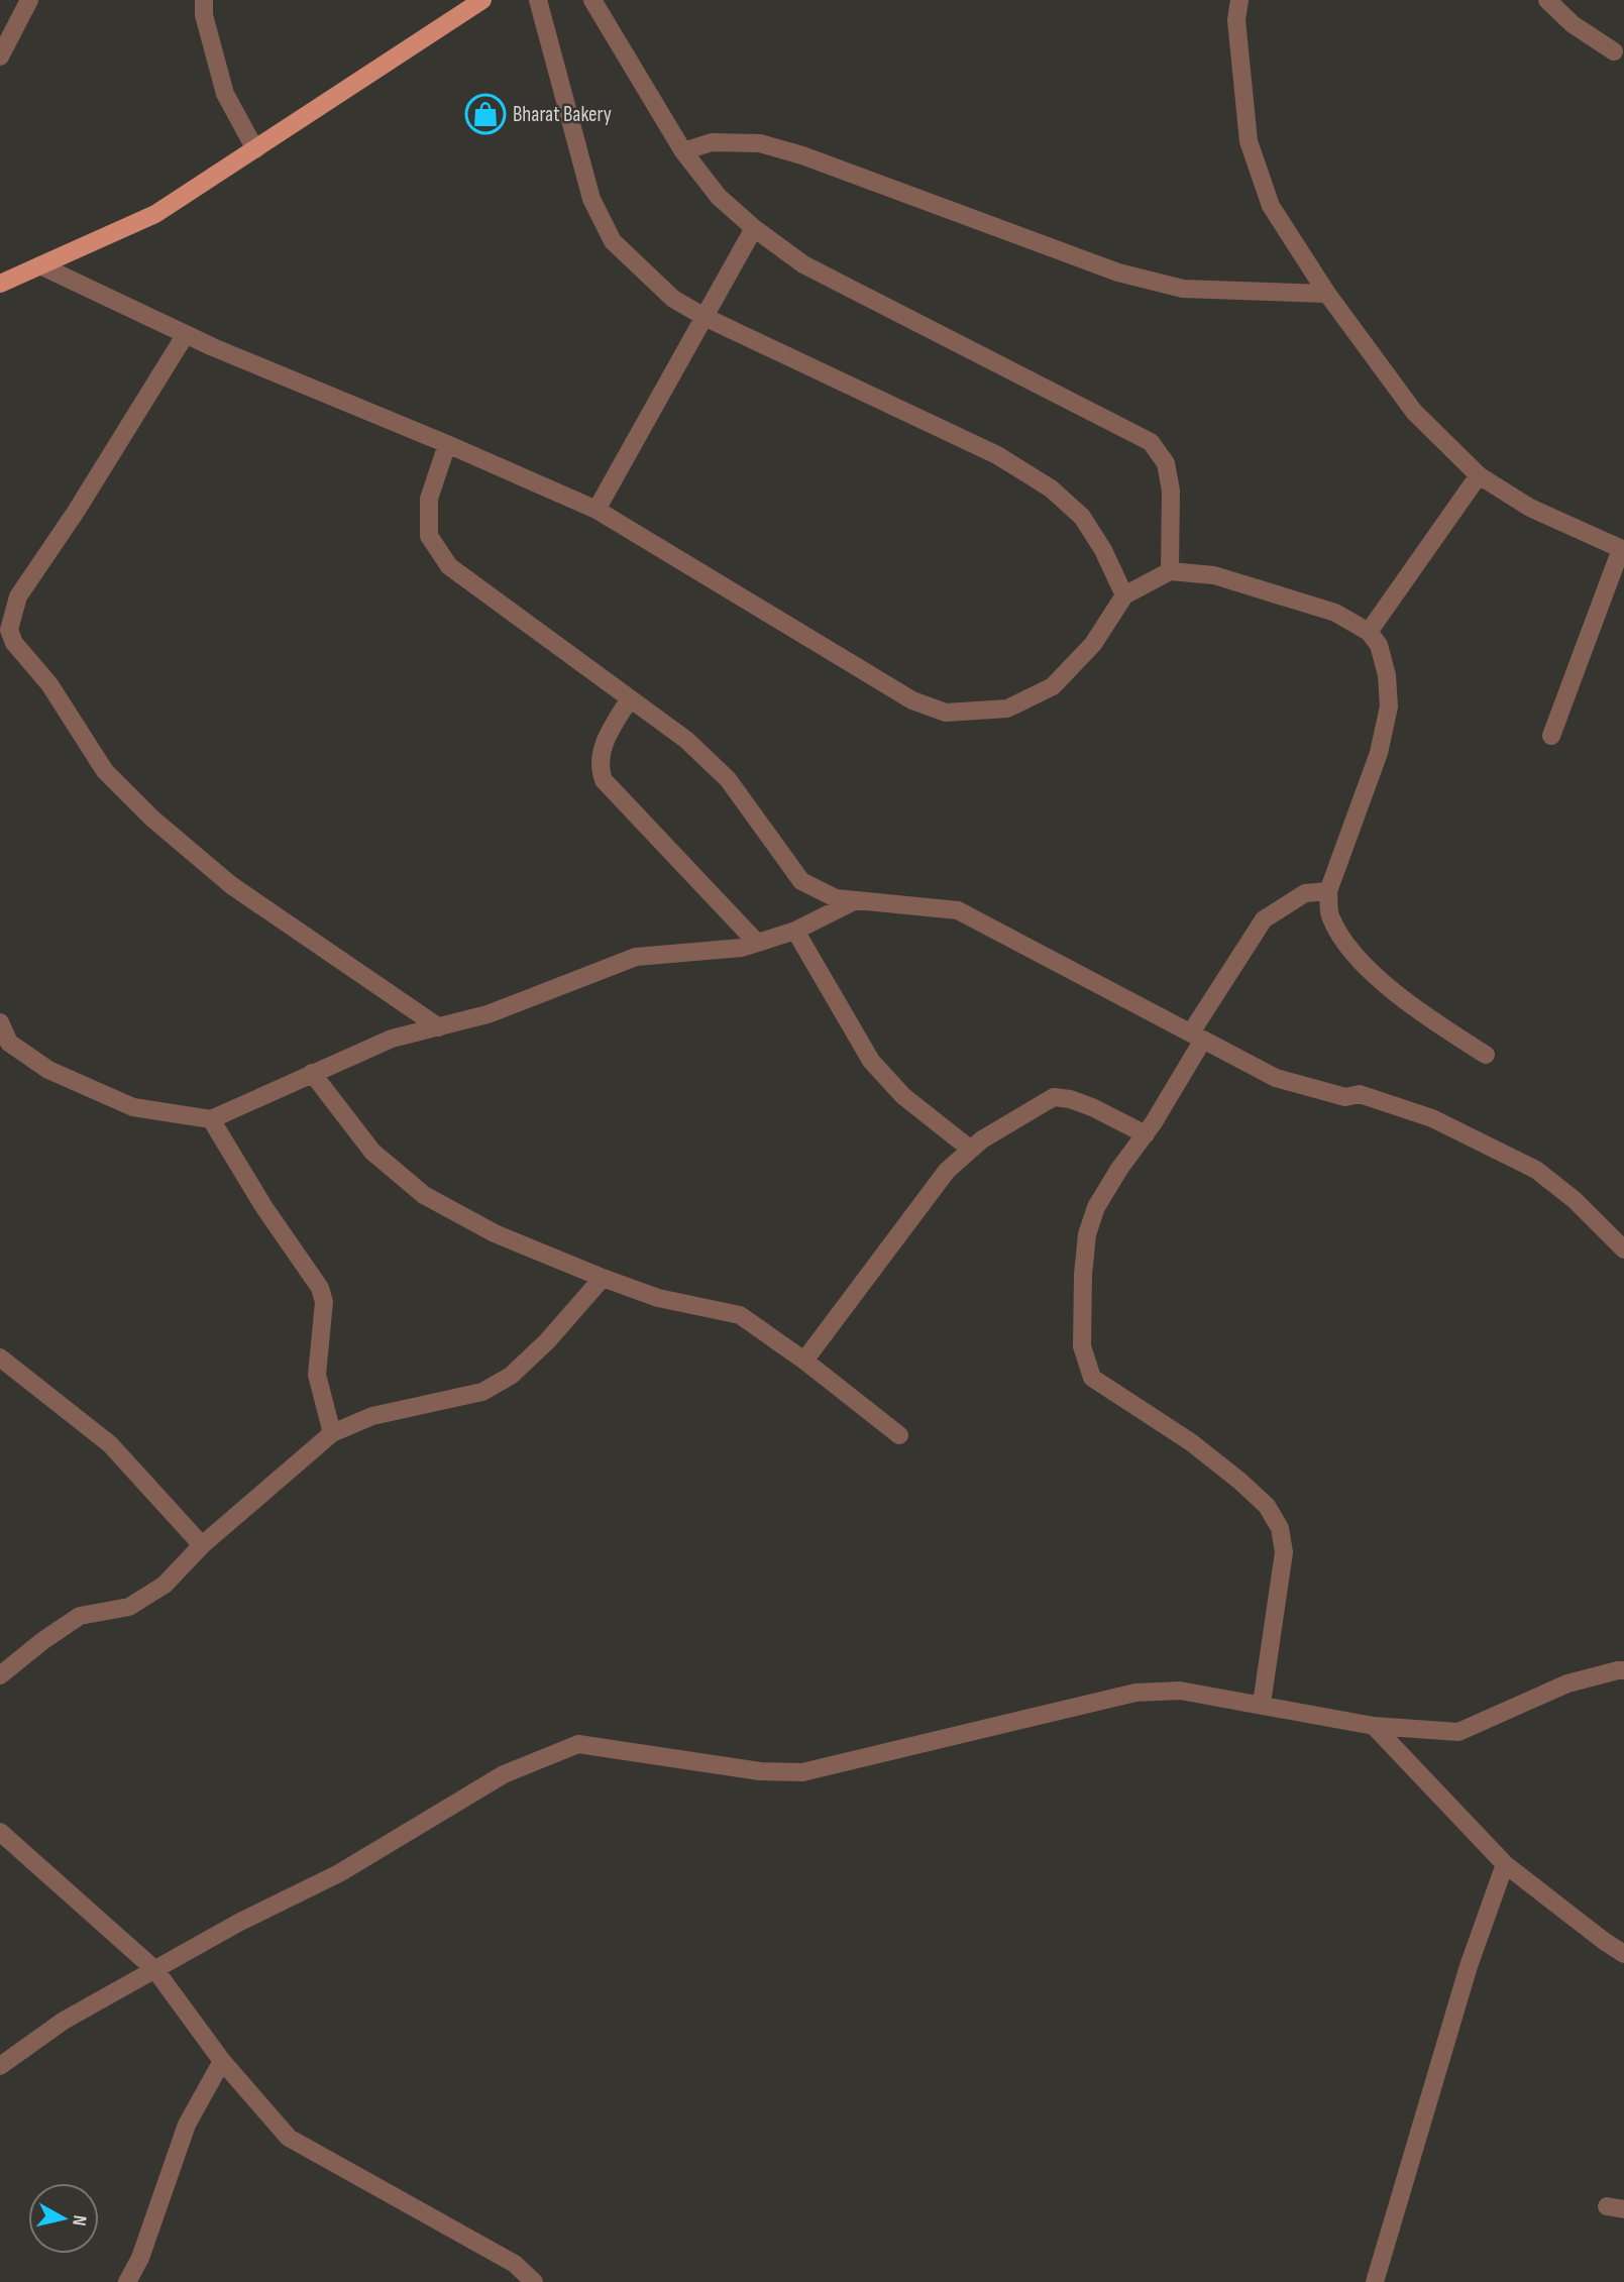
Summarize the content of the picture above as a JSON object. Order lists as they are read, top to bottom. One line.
{"places":{"shop":["Bharat Bakery"]},"north":"right"}
